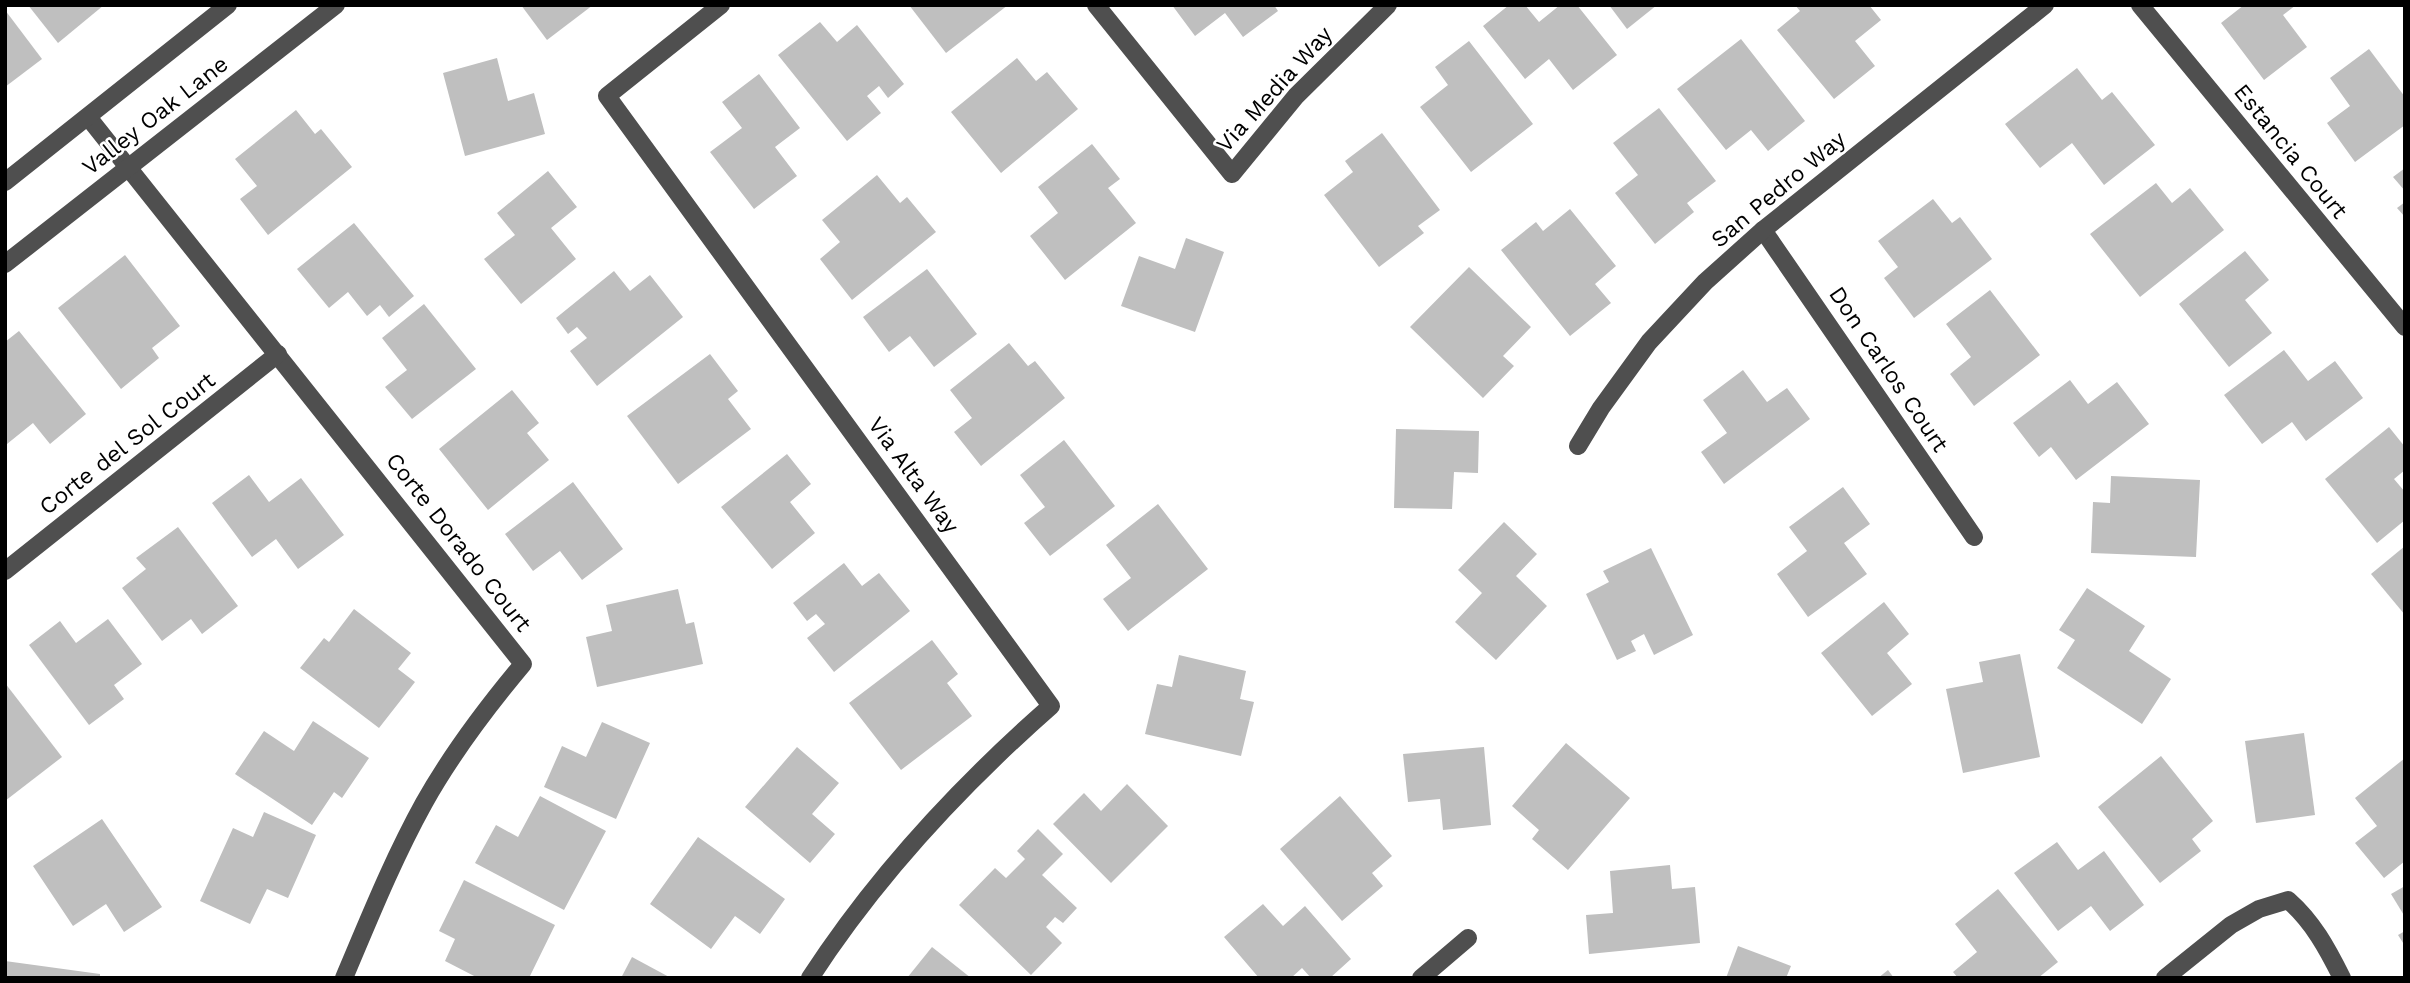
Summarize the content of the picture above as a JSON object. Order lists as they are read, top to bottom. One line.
{"streets":{"street":["Via Media Way","Valley Oak Lane","Estancia Court","San Pedro Way","Don Carlos Court","Corte del Sol Court","Via Alta Way","Corte Dorado Court"]},"crossings":[["Valley Oak Lane","Corte Dorado Court"],["San Pedro Way","Don Carlos Court"],["Corte del Sol Court","Corte Dorado Court"]]}
